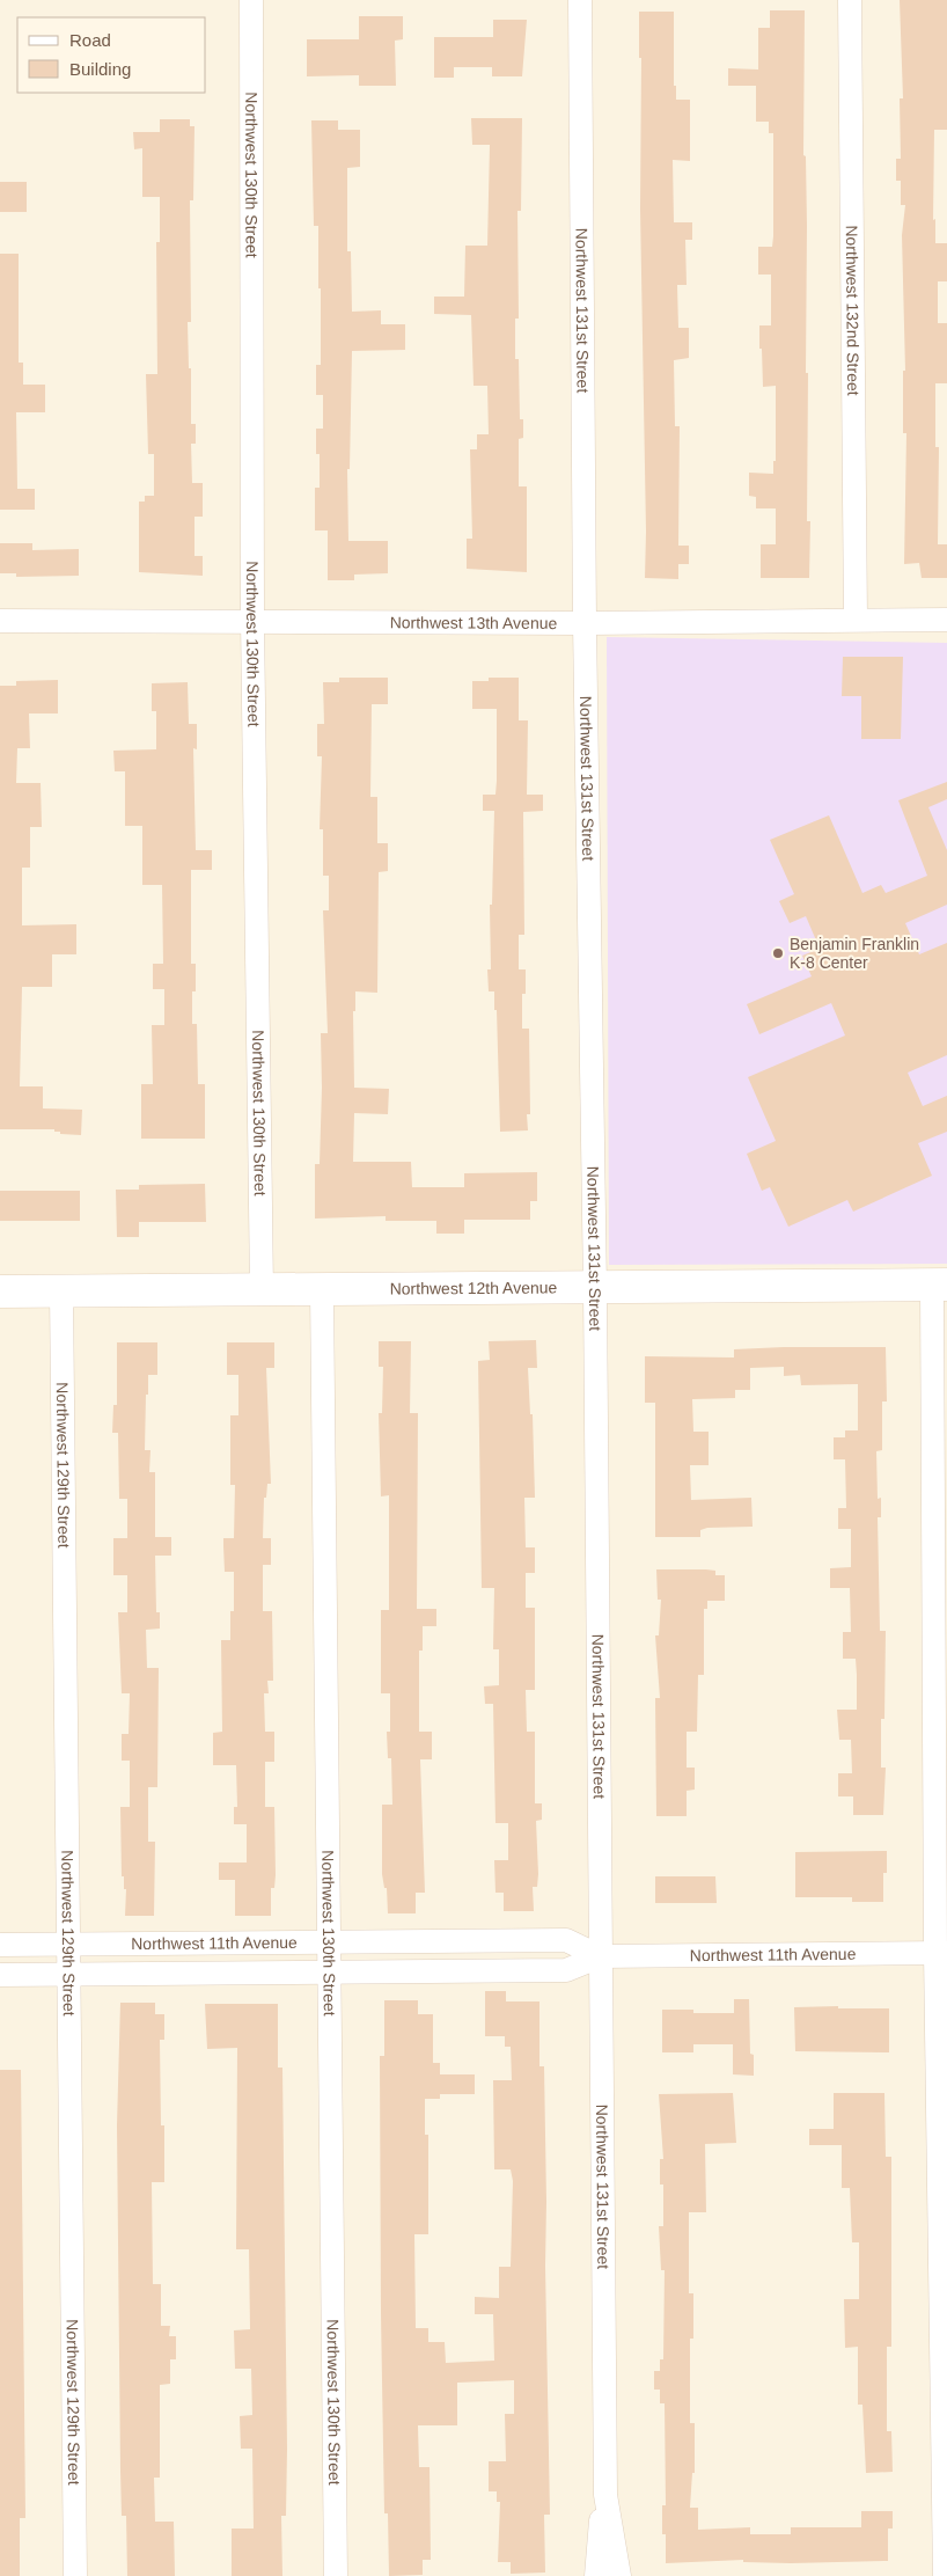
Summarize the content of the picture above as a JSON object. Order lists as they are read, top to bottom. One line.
{"streets":{"street":["Northwest 130th Street","Northwest 131st Street","Northwest 132nd Street","Northwest 13th Avenue","Northwest 12th Avenue","Northwest 129th Street","Northwest 11th Avenue"]},"crossings":[["Northwest 130th Street","Northwest 13th Avenue"],["Northwest 130th Street","Northwest 12th Avenue"],["Northwest 130th Street","Northwest 11th Avenue"],["Northwest 131st Street","Northwest 13th Avenue"],["Northwest 131st Street","Northwest 12th Avenue"],["Northwest 131st Street","Northwest 11th Avenue"],["Northwest 132nd Street","Northwest 13th Avenue"],["Northwest 12th Avenue","Northwest 129th Street"],["Northwest 129th Street","Northwest 11th Avenue"]],"places":["Benjamin Franklin K-8 Center"],"legend":["Road","Building"]}
